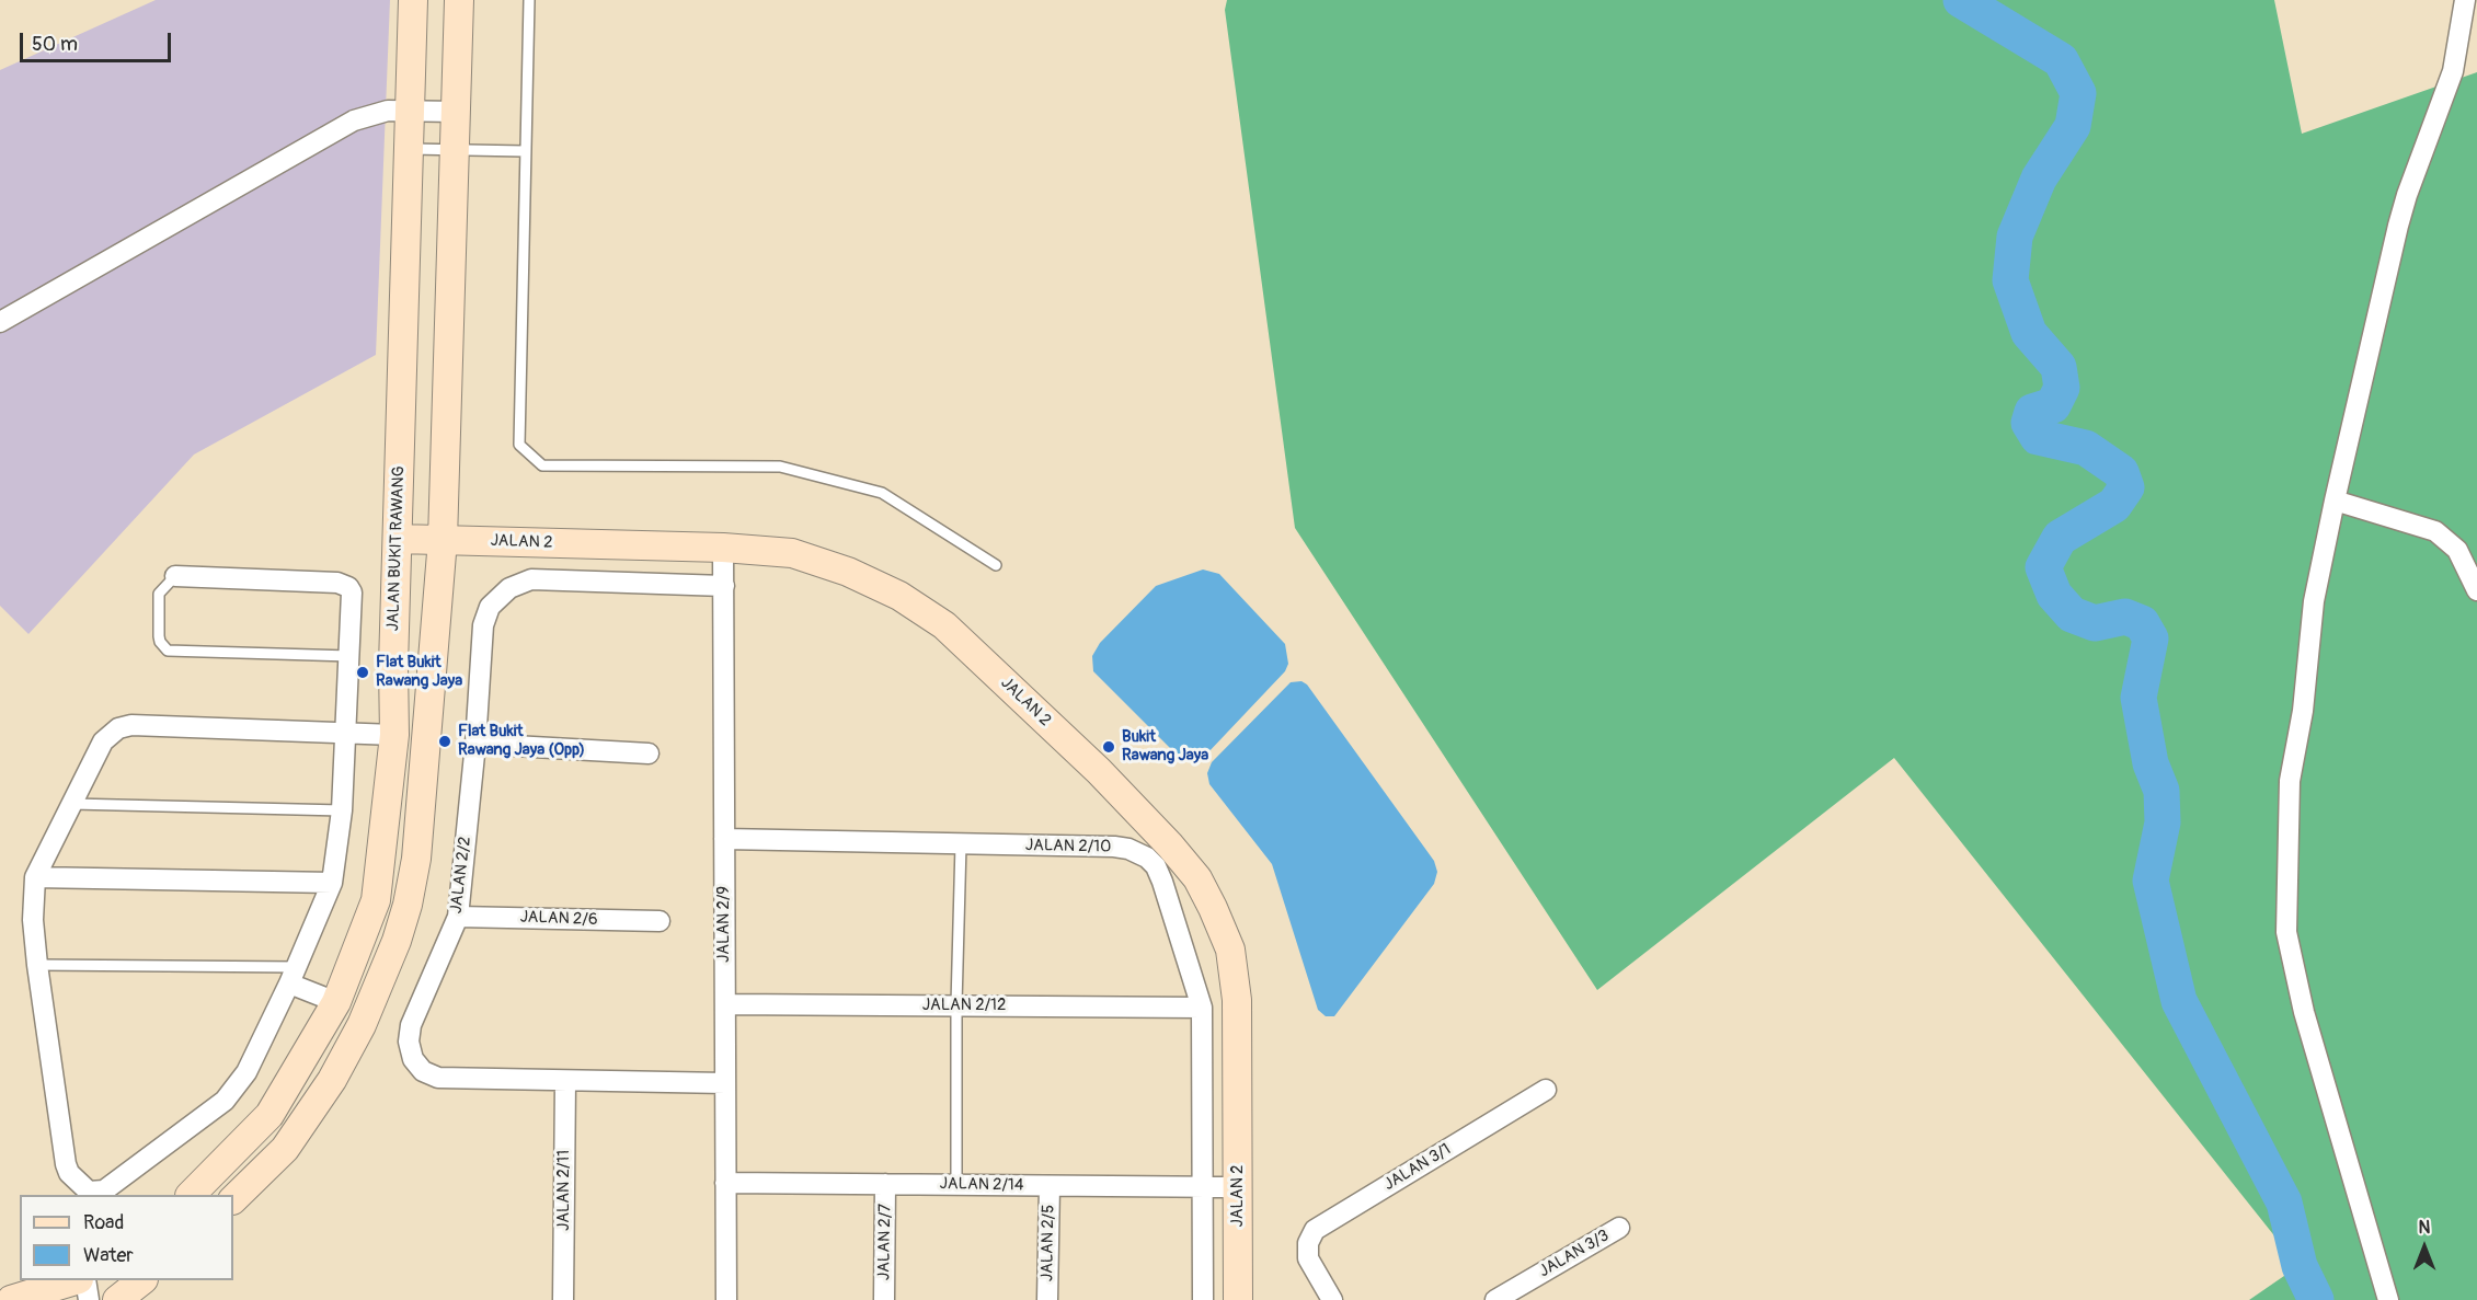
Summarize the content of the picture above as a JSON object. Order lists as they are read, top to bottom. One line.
{"streets":{"street":["JALAN 2","JALAN BUKIT RAWANG","JALAN 2/10","JALAN 2/2","JALAN 2/6","JALAN 2/9","JALAN 2/12","JALAN 3/1","JALAN 2/14","JALAN 2/11","JALAN 2/7","JALAN 2/5","JALAN 3/3"]},"crossings":[["JALAN 2","JALAN BUKIT RAWANG"],["JALAN 2","JALAN 2/9"],["JALAN 2","JALAN 2/14"],["JALAN 2/10","JALAN 2/9"],["JALAN 2/10","JALAN 2/12"],["JALAN 2/10","JALAN 2/14"],["JALAN 2/2","JALAN 2/6"],["JALAN 2/2","JALAN 2/9"],["JALAN 2/2","JALAN 2/11"],["JALAN 2/9","JALAN 2/12"],["JALAN 2/9","JALAN 2/14"],["JALAN 2/14","JALAN 2/7"],["JALAN 2/14","JALAN 2/5"]],"places":["Flat Bukit Rawang Jaya","Flat Bukit Rawang Jaya (Opp)","Bukit Rawang Jaya"],"legend":["Road","Water"],"scale_bar":"50 m","north":"top"}
